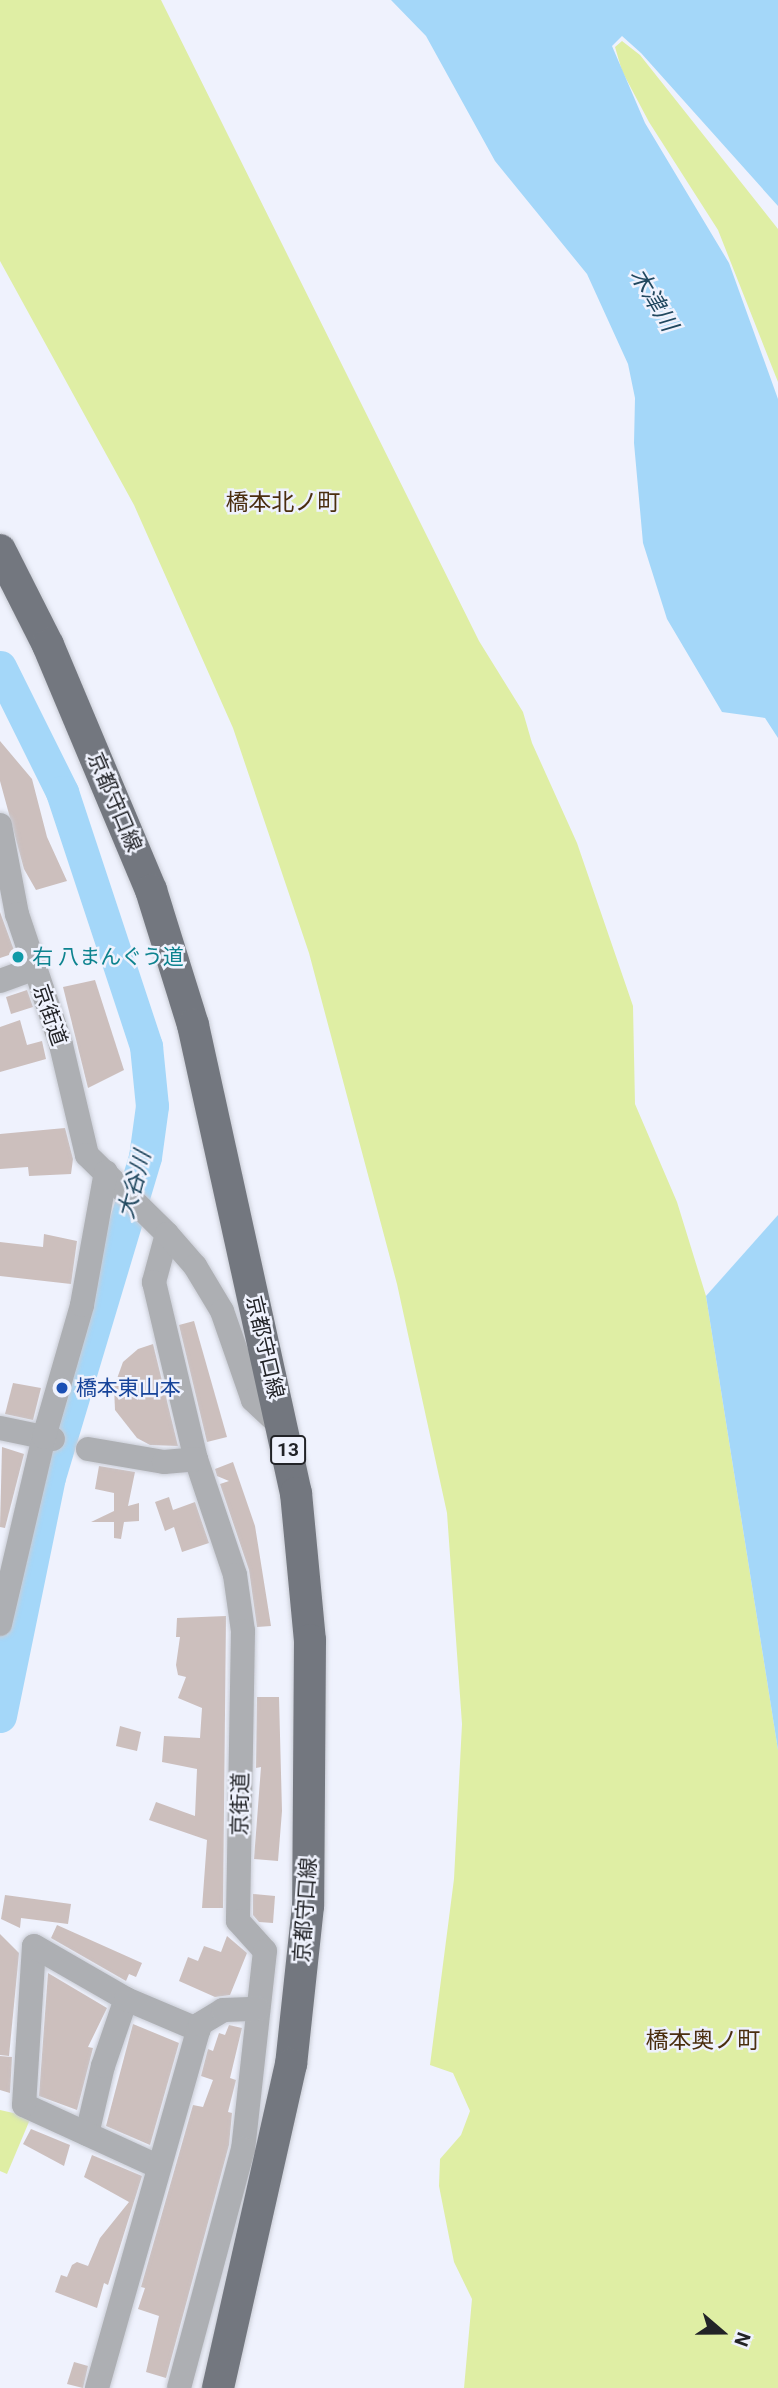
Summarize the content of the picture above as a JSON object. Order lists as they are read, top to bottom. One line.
{"streets":{"main road":["京都守口線","13"],"street":["京街道"]},"crossings":[["京都守口線","京街道"]],"districts":["橋本北ノ町","橋本奥ノ町"],"water":["木津川","大谷川"],"places":["右 八まんぐう道","橋本東山本"],"north":"right"}
